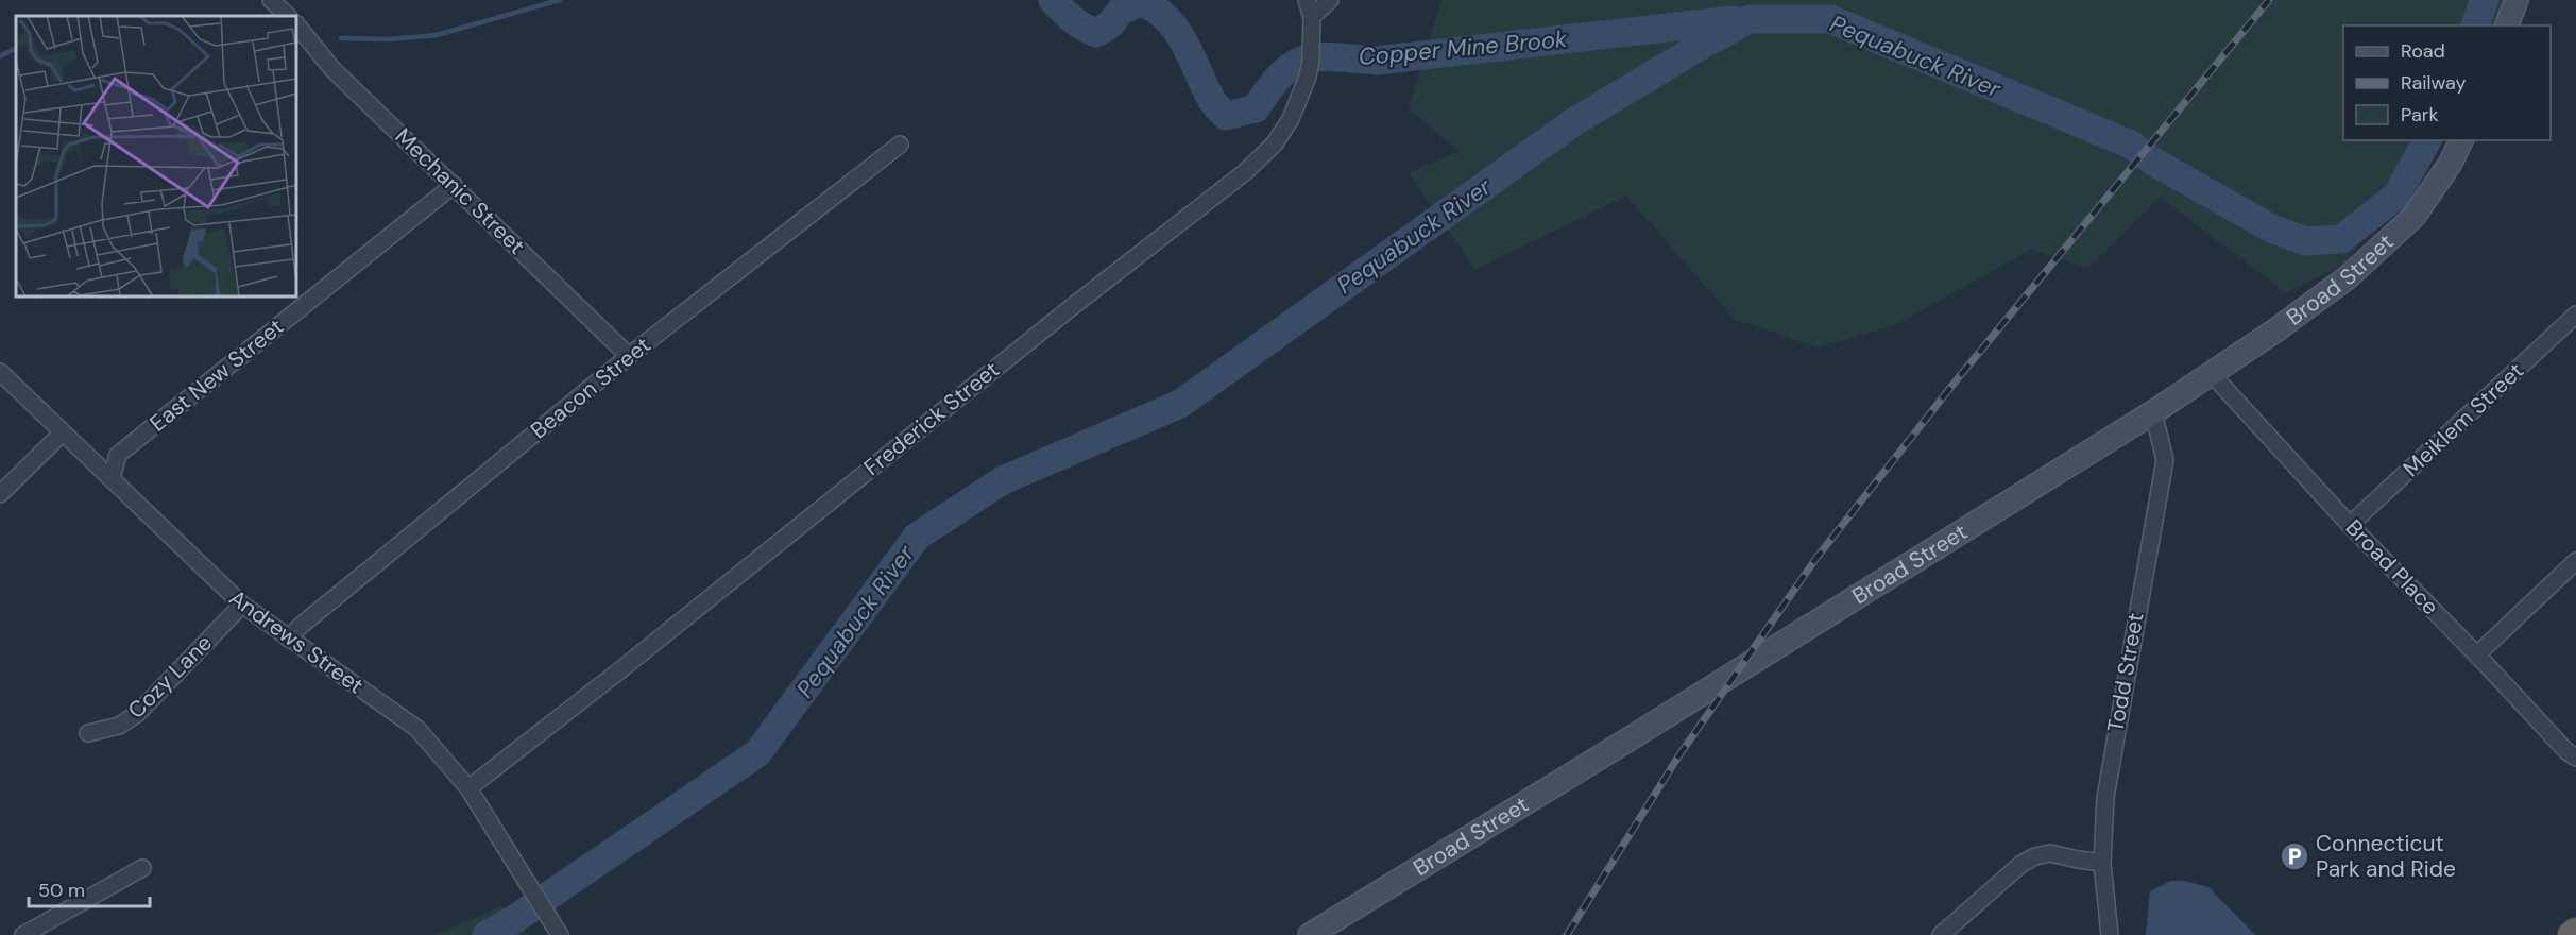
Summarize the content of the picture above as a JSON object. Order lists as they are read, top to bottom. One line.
{"streets":{"main road":["Broad Street"],"street":["Mechanic Street","East New Street","Beacon Street","Frederick Street","Meiklem Street","Broad Place","Andrews Street","Todd Street","Cozy Lane"]},"crossings":[["Mechanic Street","East New Street"],["Mechanic Street","Beacon Street"],["Broad Street","Broad Place"],["Broad Street","Todd Street"],["East New Street","Andrews Street"],["Beacon Street","Andrews Street"],["Frederick Street","Andrews Street"],["Meiklem Street","Broad Place"],["Andrews Street","Cozy Lane"]],"water":["Copper Mine Brook","Pequabuck River"],"places":{"parking":["Connecticut Park and Ride"]},"legend":["Road","Railway","Park"],"scale_bar":"50 m"}
